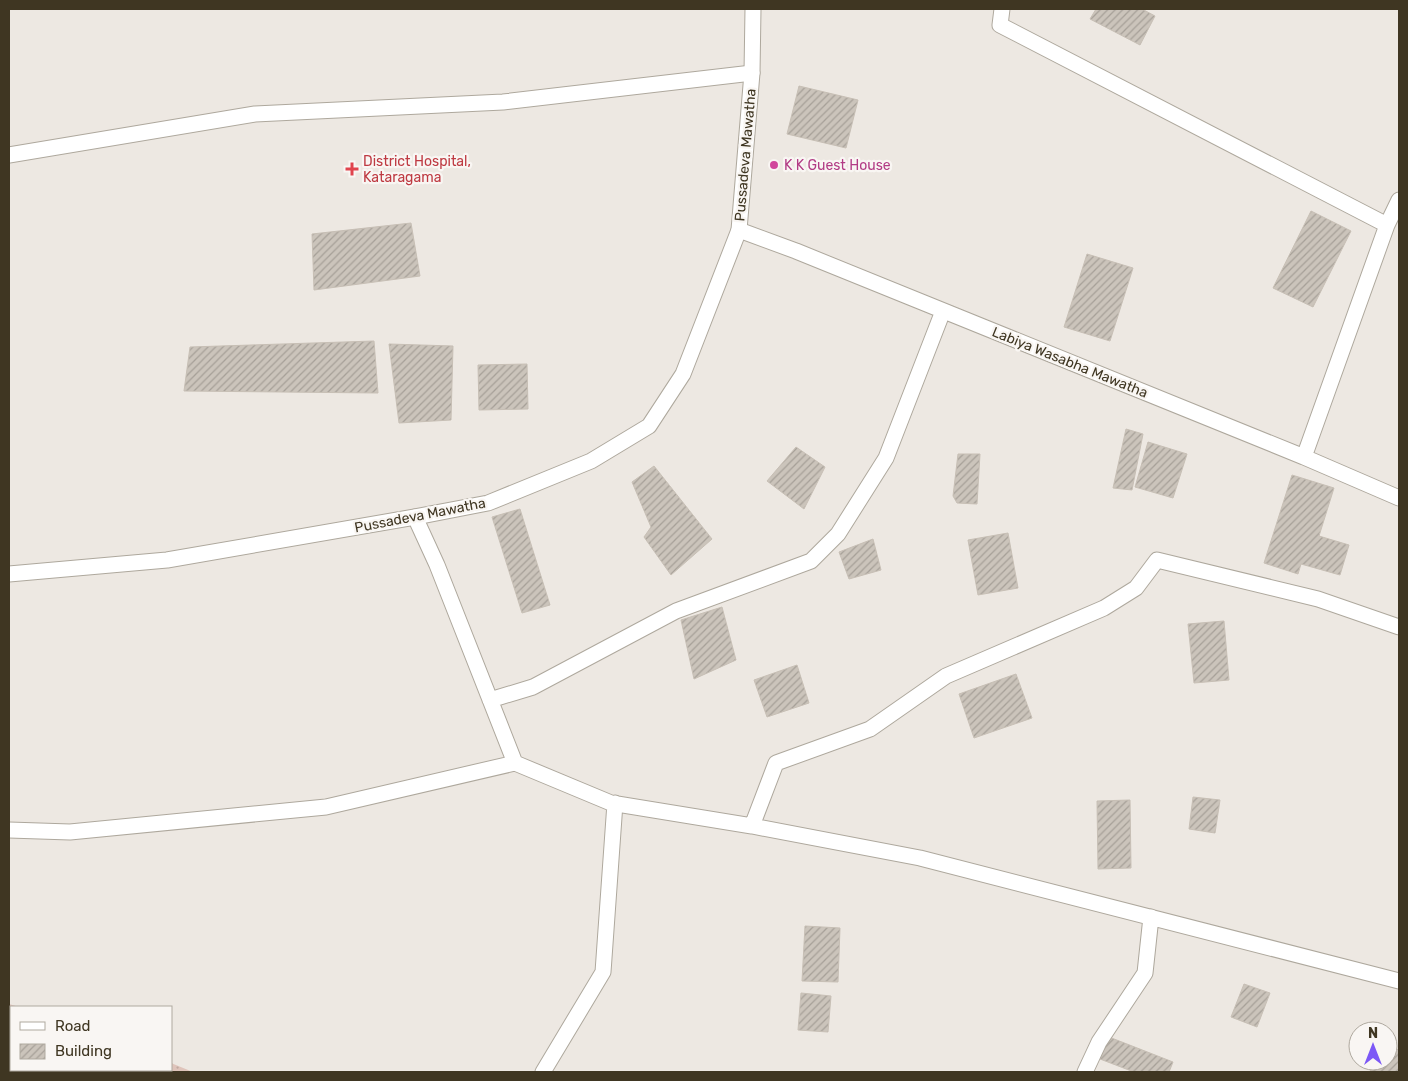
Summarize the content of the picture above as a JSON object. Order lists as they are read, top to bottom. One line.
{"streets":{"street":["Pussadeva Mawatha","Labiya Wasabha Mawatha"]},"crossings":[["Pussadeva Mawatha","Labiya Wasabha Mawatha"]],"places":{"other":["K K Guest House"],"health":["District Hospital, Kataragama"]},"legend":["Road","Building"],"north":"top"}
